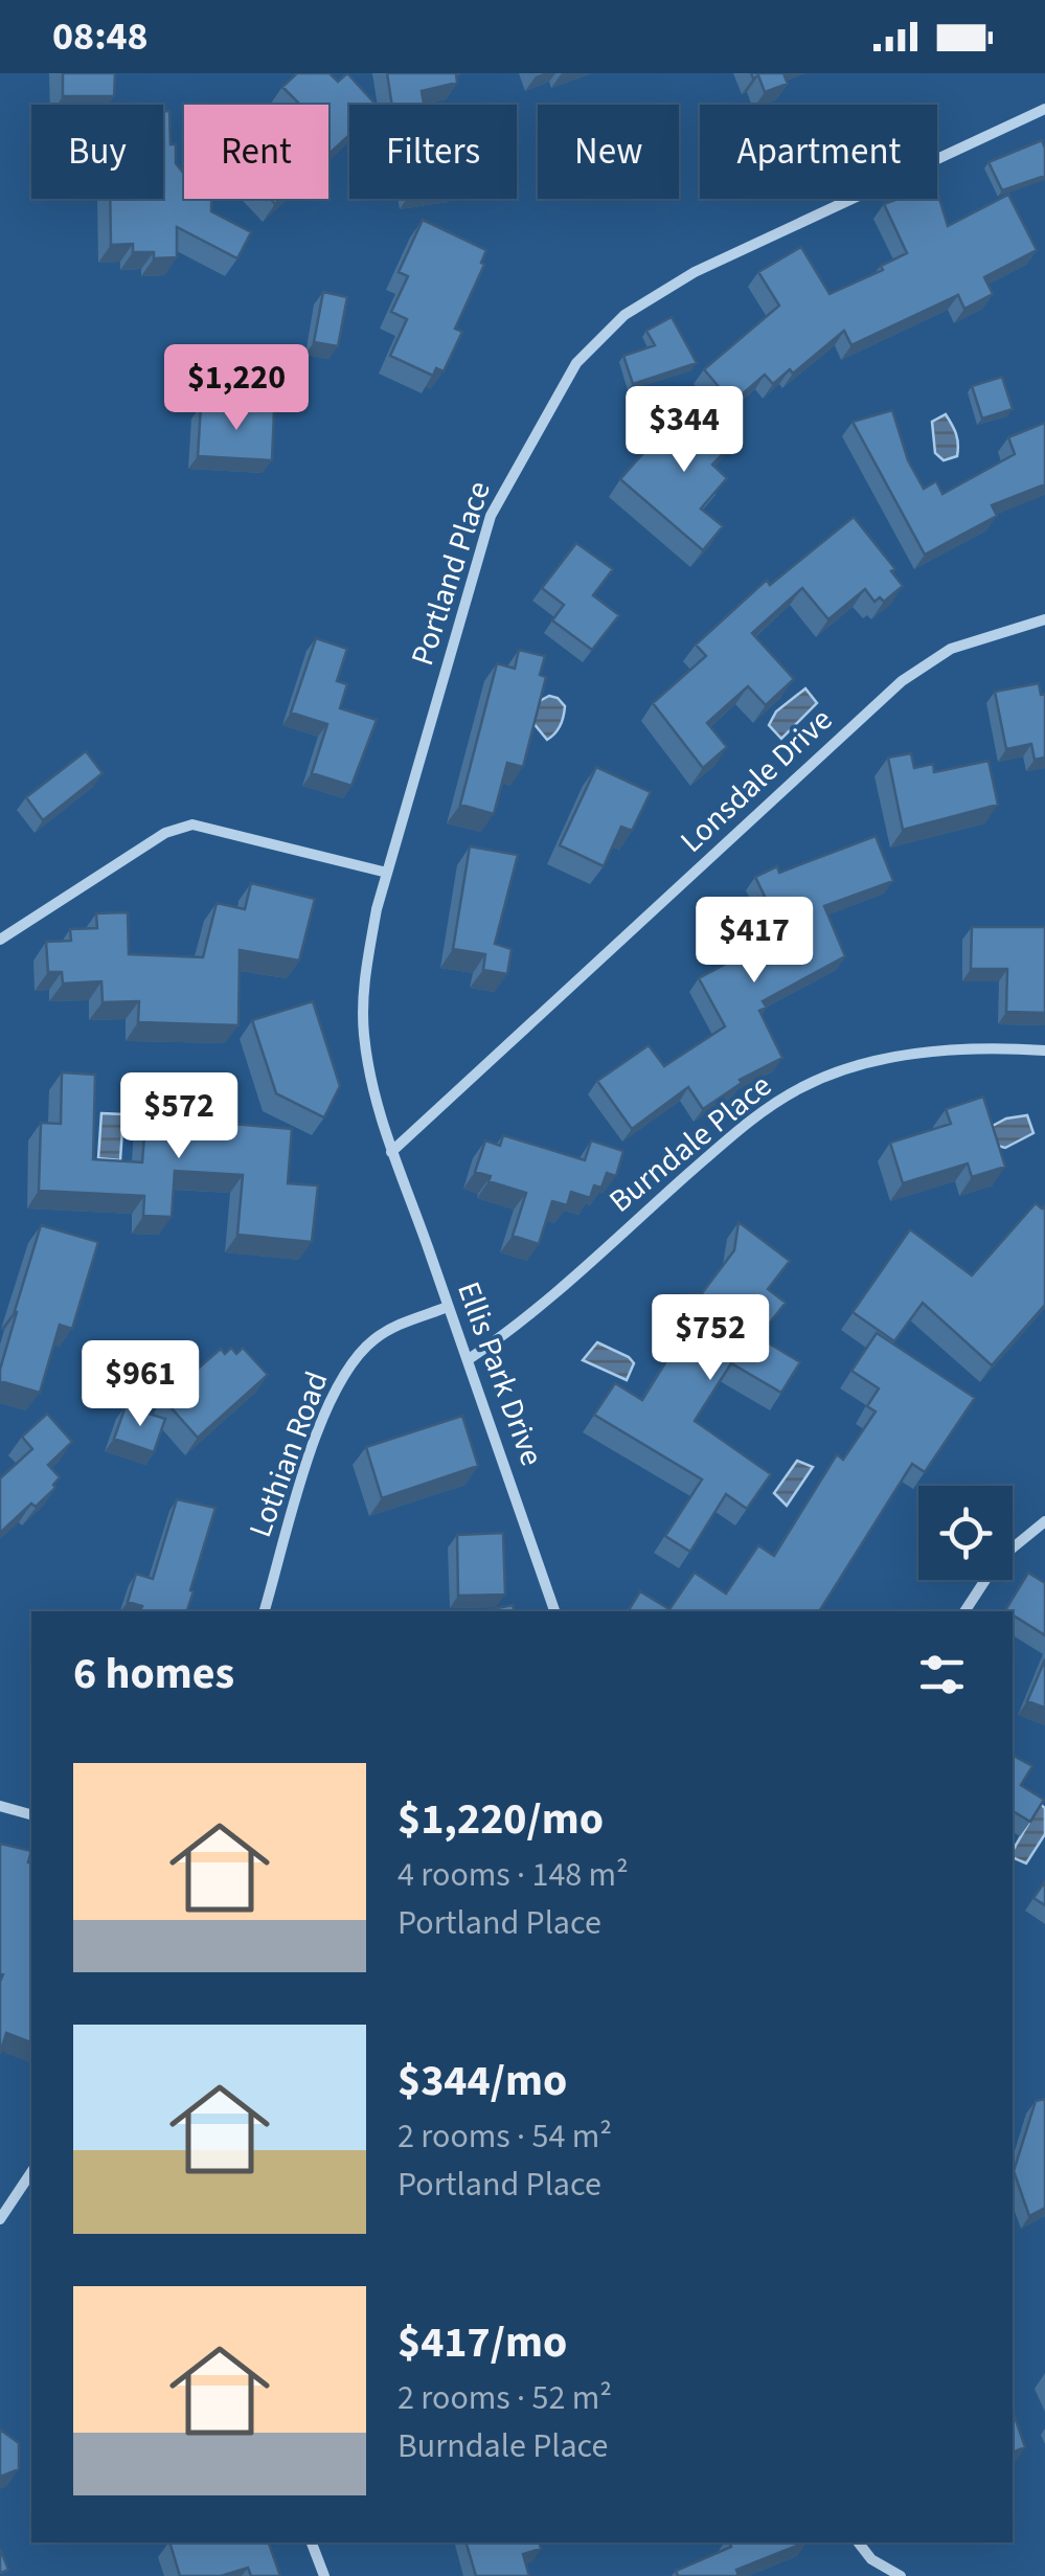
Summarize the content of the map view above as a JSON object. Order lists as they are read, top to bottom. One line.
{"streets":{"street":["Portland Place","Lonsdale Drive","Burndale Place","Ellis Park Drive","Lothian Road"]},"crossings":[["Portland Place","Lonsdale Drive"],["Portland Place","Ellis Park Drive"],["Lonsdale Drive","Ellis Park Drive"],["Burndale Place","Ellis Park Drive"],["Ellis Park Drive","Lothian Road"]],"page":{"status":"08:48","chip":["Buy","Rent","Filters","New","Apartment"],"price":["$1,220","$344","$417","$572","$752","$961"],"heading":"6 homes","list":[{"name":"$1,220/mo","note":"4 rooms · 148 m² · Portland Place"},{"name":"$344/mo","note":"2 rooms · 54 m² · Portland Place"},{"name":"$417/mo","note":"2 rooms · 52 m² · Burndale Place"}]}}
